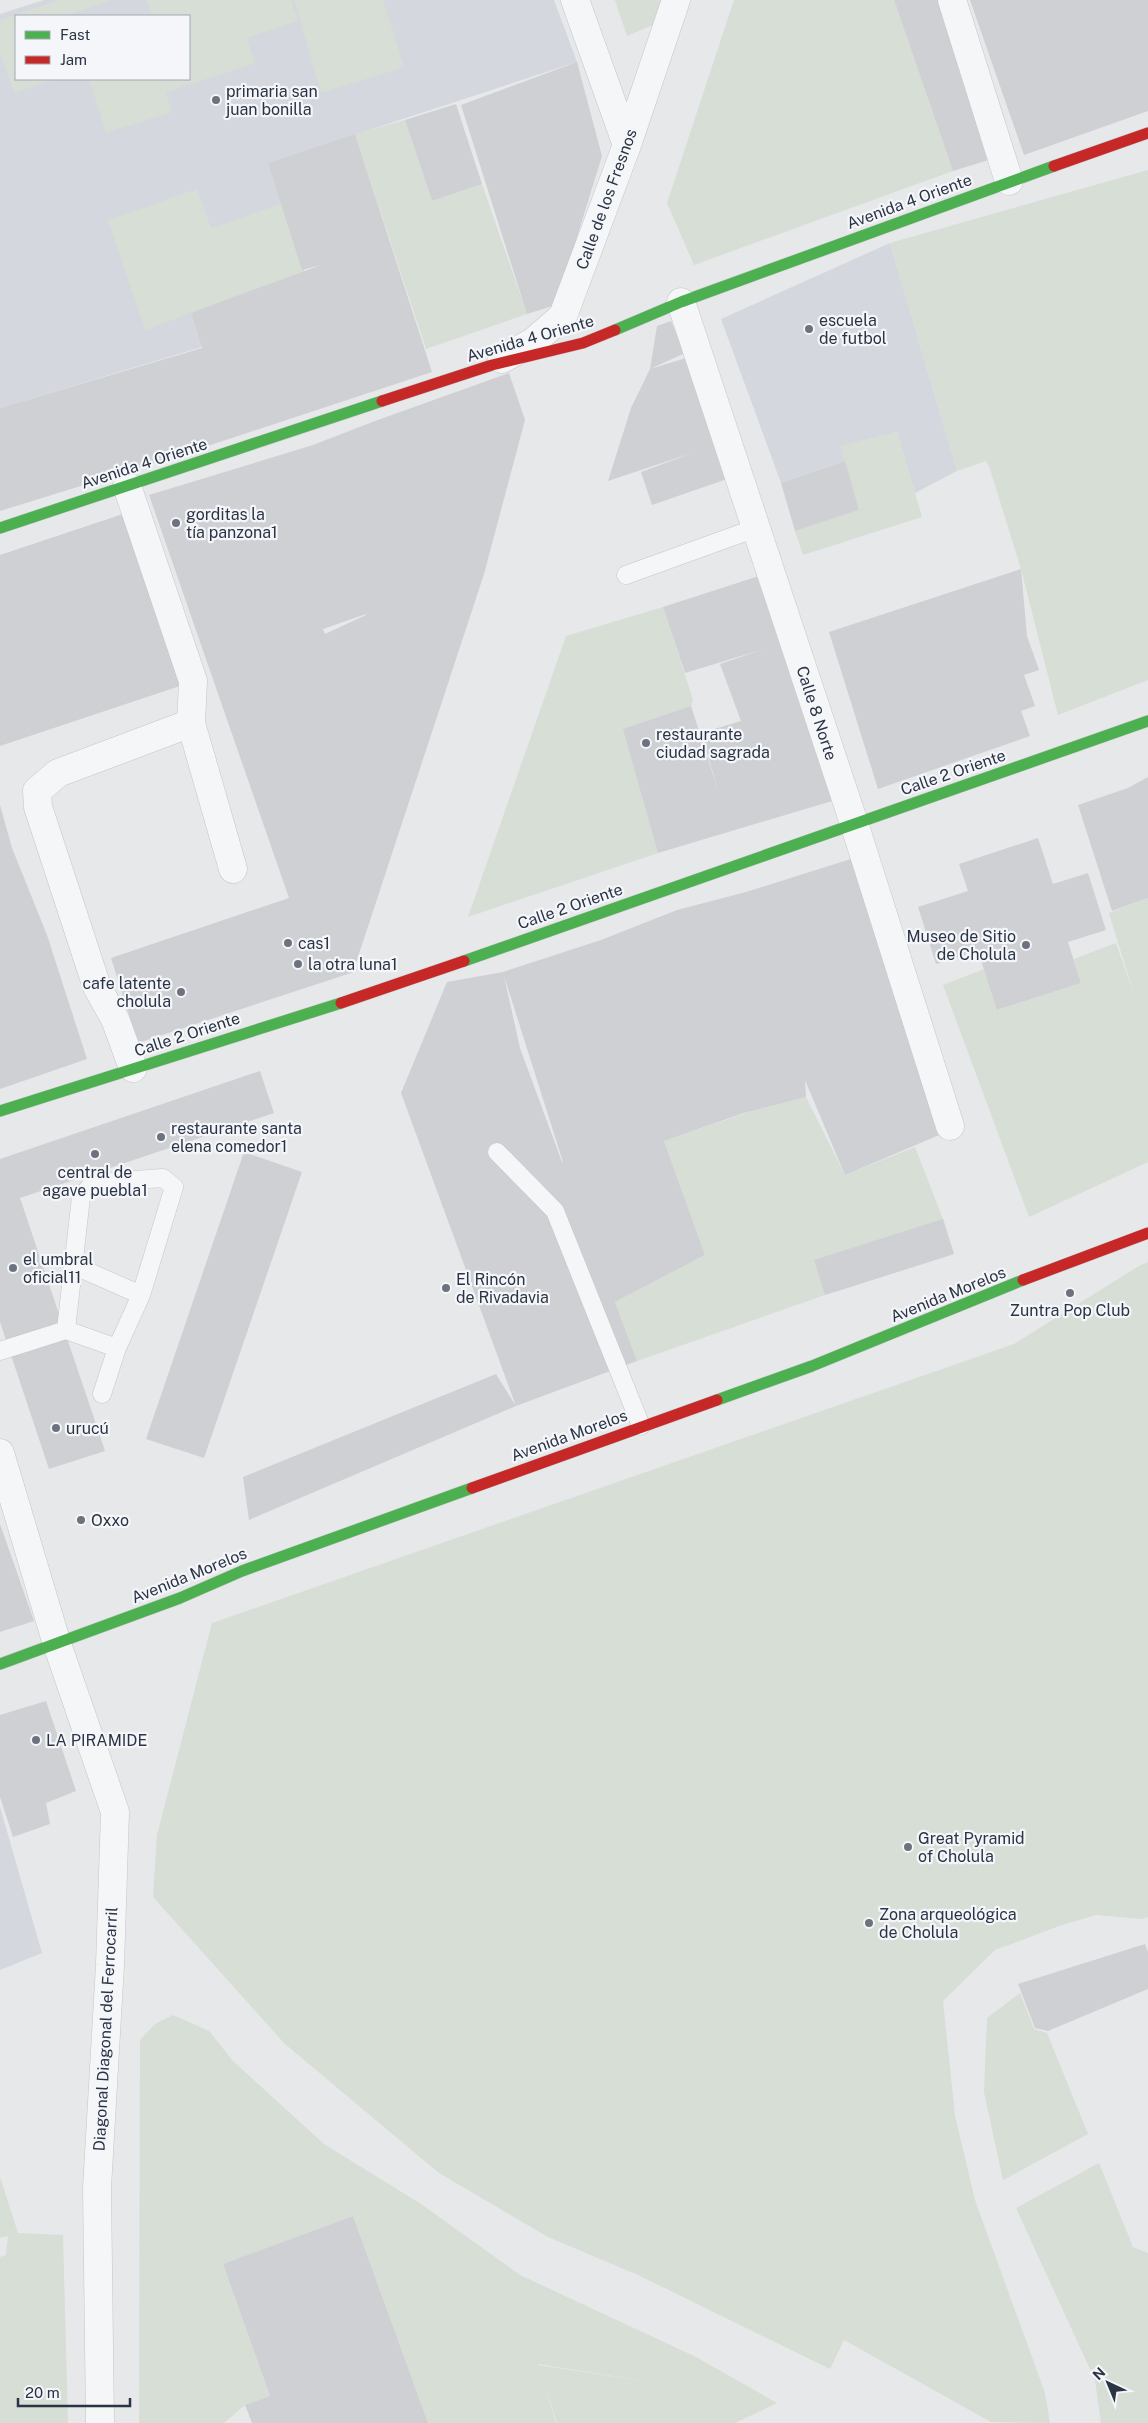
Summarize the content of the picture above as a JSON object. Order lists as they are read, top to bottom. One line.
{"streets":{"street":["Calle de los Fresnos","Avenida 4 Oriente","Calle 8 Norte","Calle 2 Oriente","Avenida Morelos","Diagonal Diagonal del Ferrocarril"]},"crossings":[["Calle de los Fresnos","Avenida 4 Oriente"],["Avenida 4 Oriente","Calle 8 Norte"],["Calle 8 Norte","Calle 2 Oriente"],["Avenida Morelos","Diagonal Diagonal del Ferrocarril"]],"places":["primaria san juan bonilla","escuela de futbol","gorditas la tía panzona1","restaurante ciudad sagrada","cas1","Museo de Sitio de Cholula","la otra luna1","cafe latente cholula","restaurante santa elena comedor1","central de agave puebla1","el umbral oficial11","El Rincón de Rivadavia","Zuntra Pop Club","urucú","Oxxo","LA PIRAMIDE","Great Pyramid of Cholula","Zona arqueológica de Cholula"],"legend":["Fast","Jam"],"scale_bar":"20 m","north":"top left"}
